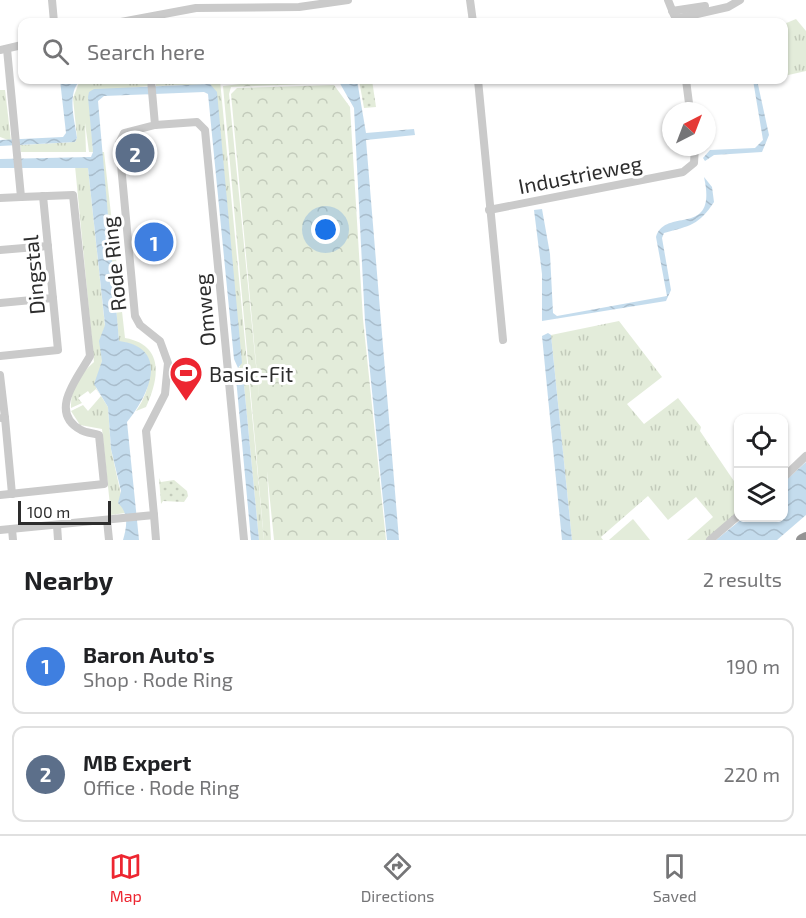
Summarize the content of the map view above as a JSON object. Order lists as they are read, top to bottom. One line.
{"streets":{"street":["Industrieweg","Rode Ring","Dingstal","Omweg"]},"crossings":[["Rode Ring","Omweg"]],"places":{"sports":["Basic-Fit"]},"scale_bar":"100 m","north":"top right","page":{"search":"Search here","pins":["2","1"],"scale":"100 m","heading":["Nearby","2 results"],"list":[{"mark":"1","name":"Baron Auto's","note":"Shop · Rode Ring","value":"190 m"},{"mark":"2","name":"MB Expert","note":"Office · Rode Ring","value":"220 m"}],"nav":["Map","Directions","Saved"]}}
